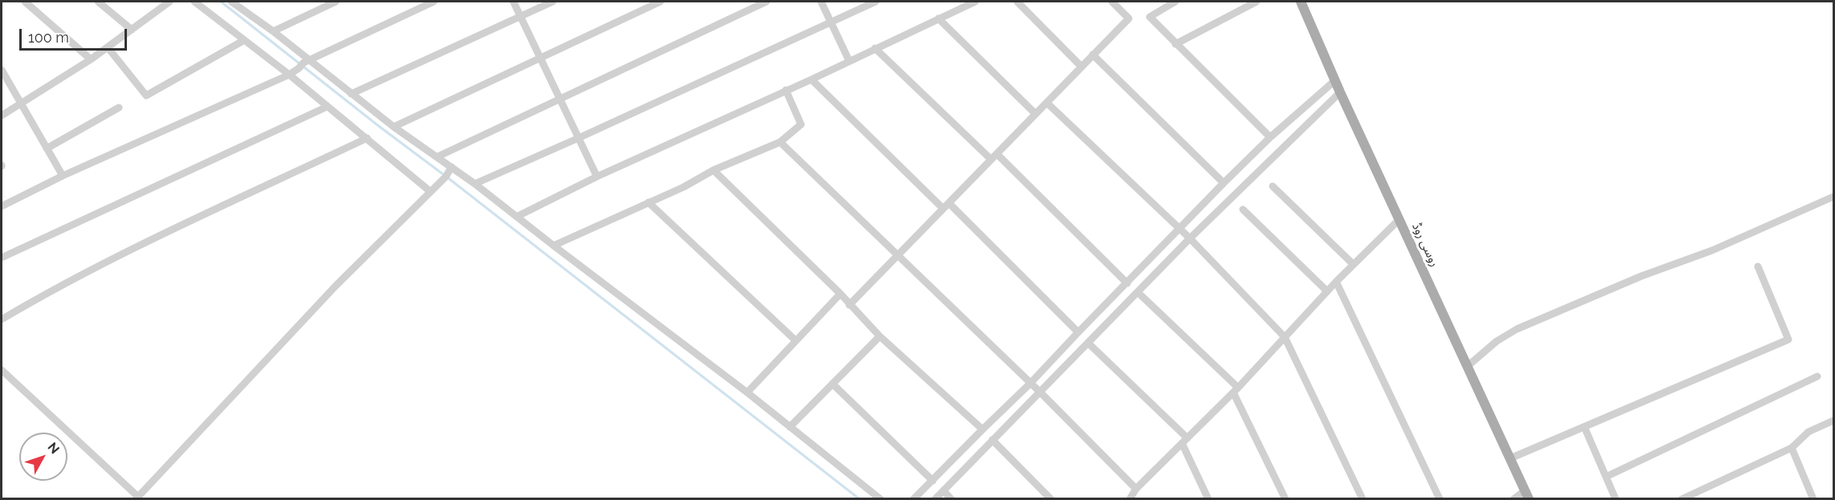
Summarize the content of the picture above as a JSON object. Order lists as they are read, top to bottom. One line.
{"streets":{"main road":["روسی روڈ"]},"scale_bar":"100 m","north":"top right"}
